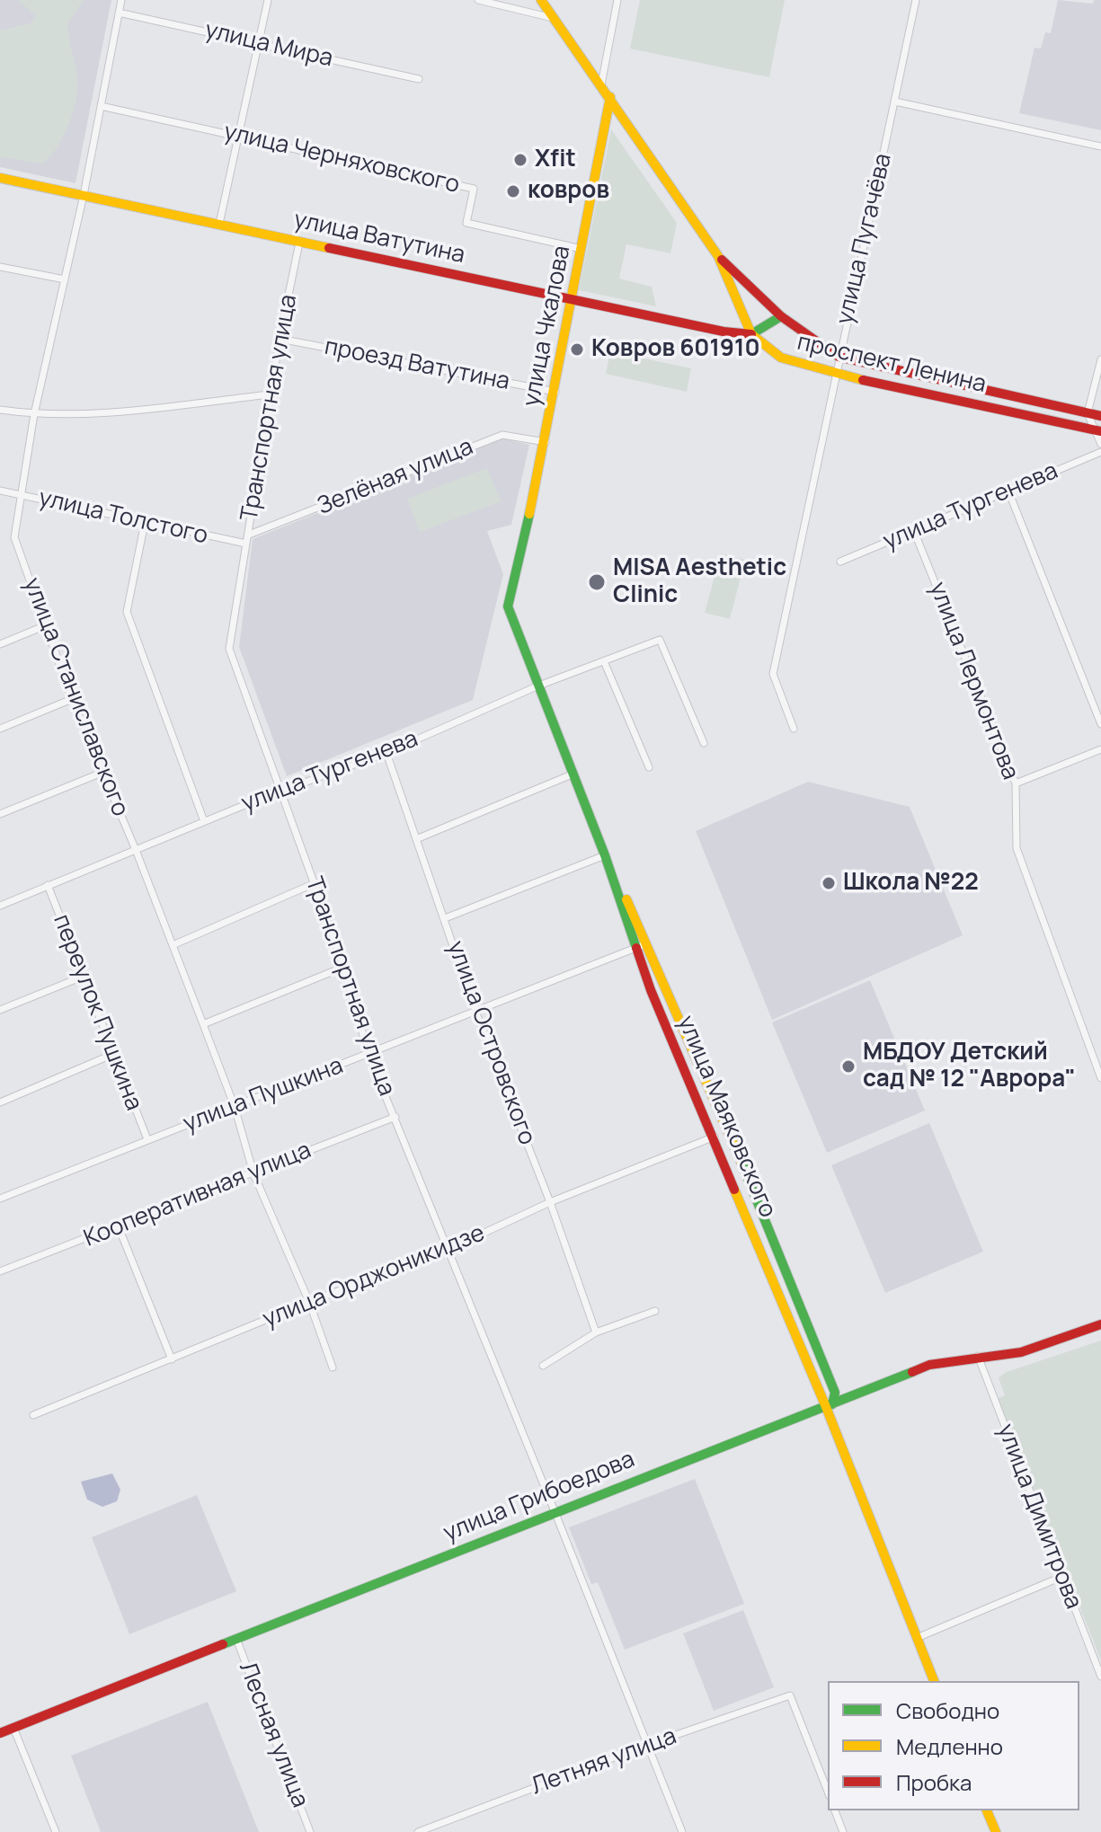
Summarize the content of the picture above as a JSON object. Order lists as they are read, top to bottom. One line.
{"streets":{"street":["улица Мира","улица Черняховского","улица Ватутина","улица Пугачёва","улица Чкалова","проспект Ленина","проезд Ватутина","Транспортная улица","Зелёная улица","улица Тургенева","улица Толстого","улица Лермонтова","улица Станиславского","переулок Пушкина","улица Островского","улица Пушкина","улица Маяковского","Кооперативная улица","улица Орджоникидзе","улица Грибоедова","улица Димитрова","Лесная улица","Летняя улица"]},"crossings":[["улица Мира","улица Станиславского"],["улица Черняховского","улица Чкалова"],["улица Черняховского","улица Станиславского"],["улица Ватутина","улица Чкалова"],["улица Ватутина","проспект Ленина"],["улица Ватутина","Транспортная улица"],["улица Ватутина","улица Станиславского"],["улица Пугачёва","проспект Ленина"],["улица Чкалова","проезд Ватутина"],["улица Чкалова","Зелёная улица"],["улица Чкалова","улица Маяковского"],["проезд Ватутина","Транспортная улица"],["Транспортная улица","Зелёная улица"],["Транспортная улица","улица Тургенева"],["Транспортная улица","улица Толстого"],["Транспортная улица","улица Пушкина"],["Транспортная улица","Кооперативная улица"],["Транспортная улица","улица Орджоникидзе"],["Транспортная улица","улица Грибоедова"],["Транспортная улица","Летняя улица"],["улица Тургенева","улица Лермонтова"],["улица Тургенева","улица Станиславского"],["улица Тургенева","переулок Пушкина"],["улица Тургенева","улица Островского"],["улица Тургенева","улица Маяковского"],["улица Толстого","улица Станиславского"],["улица Станиславского","улица Пушкина"],["улица Станиславского","Кооперативная улица"],["улица Станиславского","улица Орджоникидзе"],["переулок Пушкина","улица Пушкина"],["улица Островского","улица Пушкина"],["улица Островского","улица Орджоникидзе"],["улица Пушкина","улица Маяковского"],["улица Маяковского","улица Орджоникидзе"],["улица Маяковского","улица Грибоедова"],["улица Грибоедова","улица Димитрова"],["улица Грибоедова","Лесная улица"]],"places":["Xfit","ковров","Ковров 601910","MISA Aesthetic Clinic","Школа №22","МБДОУ Детский сад № 12 \"Аврора\""],"legend":["Свободно","Медленно","Пробка"]}
